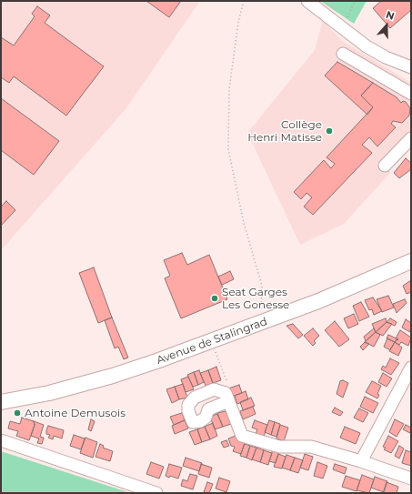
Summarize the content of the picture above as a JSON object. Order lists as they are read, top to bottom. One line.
{"streets":{"main road":["Avenue de Stalingrad"]},"places":["Collège Henri Matisse","Seat Garges Les Gonesse","Antoine Demusois"],"north":"top"}
